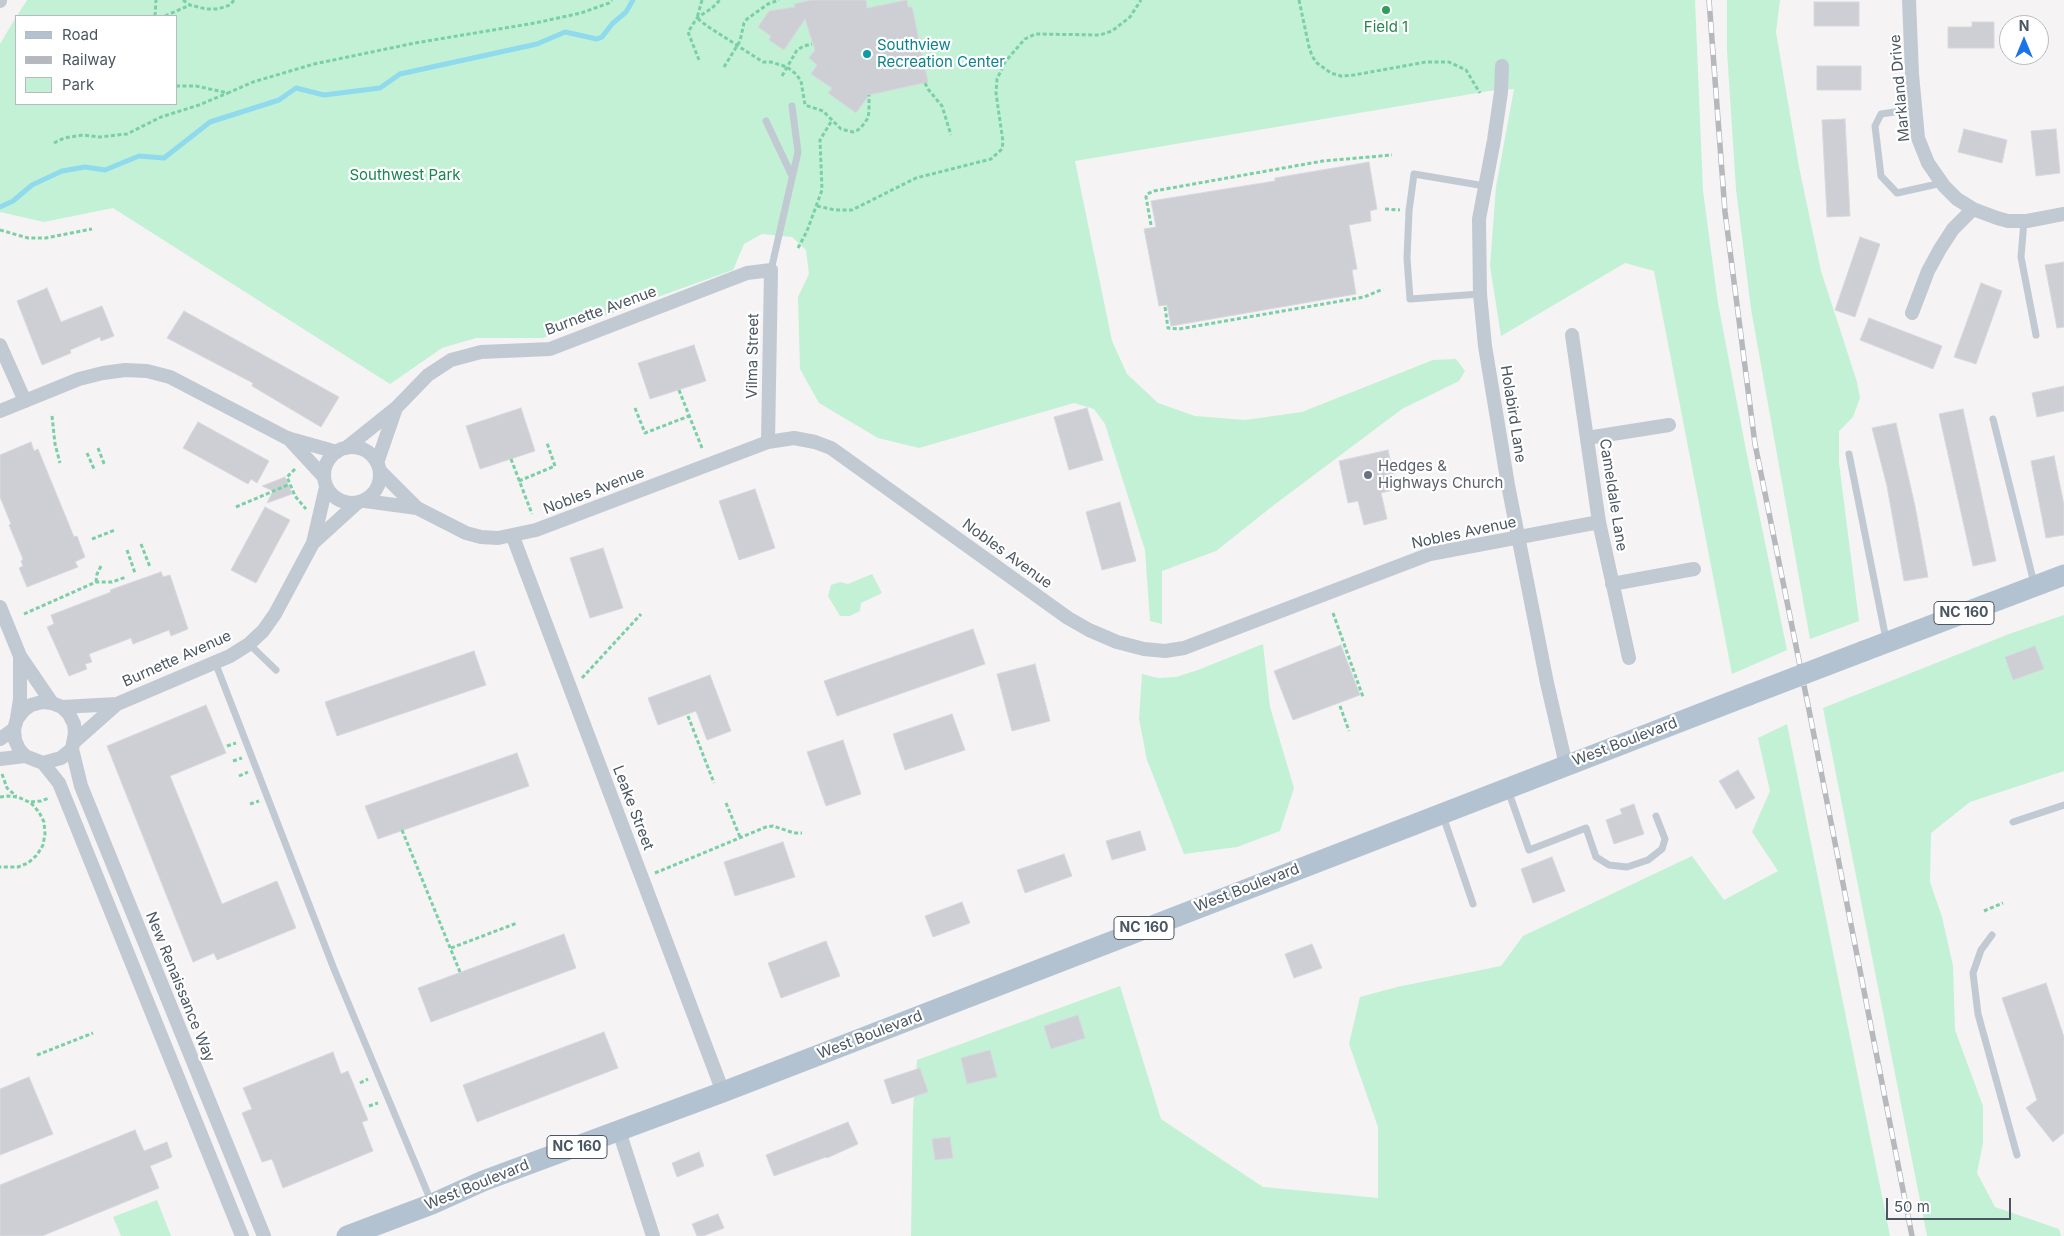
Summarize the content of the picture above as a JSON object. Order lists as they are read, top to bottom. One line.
{"streets":{"main road":["NC 160","West Boulevard"],"street":["Markland Drive","Burnette Avenue","Vilma Street","Holabird Lane","Nobles Avenue","Cameldale Lane","Leake Street","New Renaissance Way"]},"crossings":[["Burnette Avenue","Vilma Street"],["Burnette Avenue","Nobles Avenue"],["Burnette Avenue","New Renaissance Way"],["Vilma Street","Nobles Avenue"],["Holabird Lane","Nobles Avenue"],["Holabird Lane","West Boulevard"],["Nobles Avenue","Cameldale Lane"],["Nobles Avenue","Leake Street"],["West Boulevard","Leake Street"]],"parks":["Southwest Park"],"places":["Field 1","Southview Recreation Center","Hedges & Highways Church"],"legend":["Road","Railway","Park"],"scale_bar":"50 m","north":"top"}
